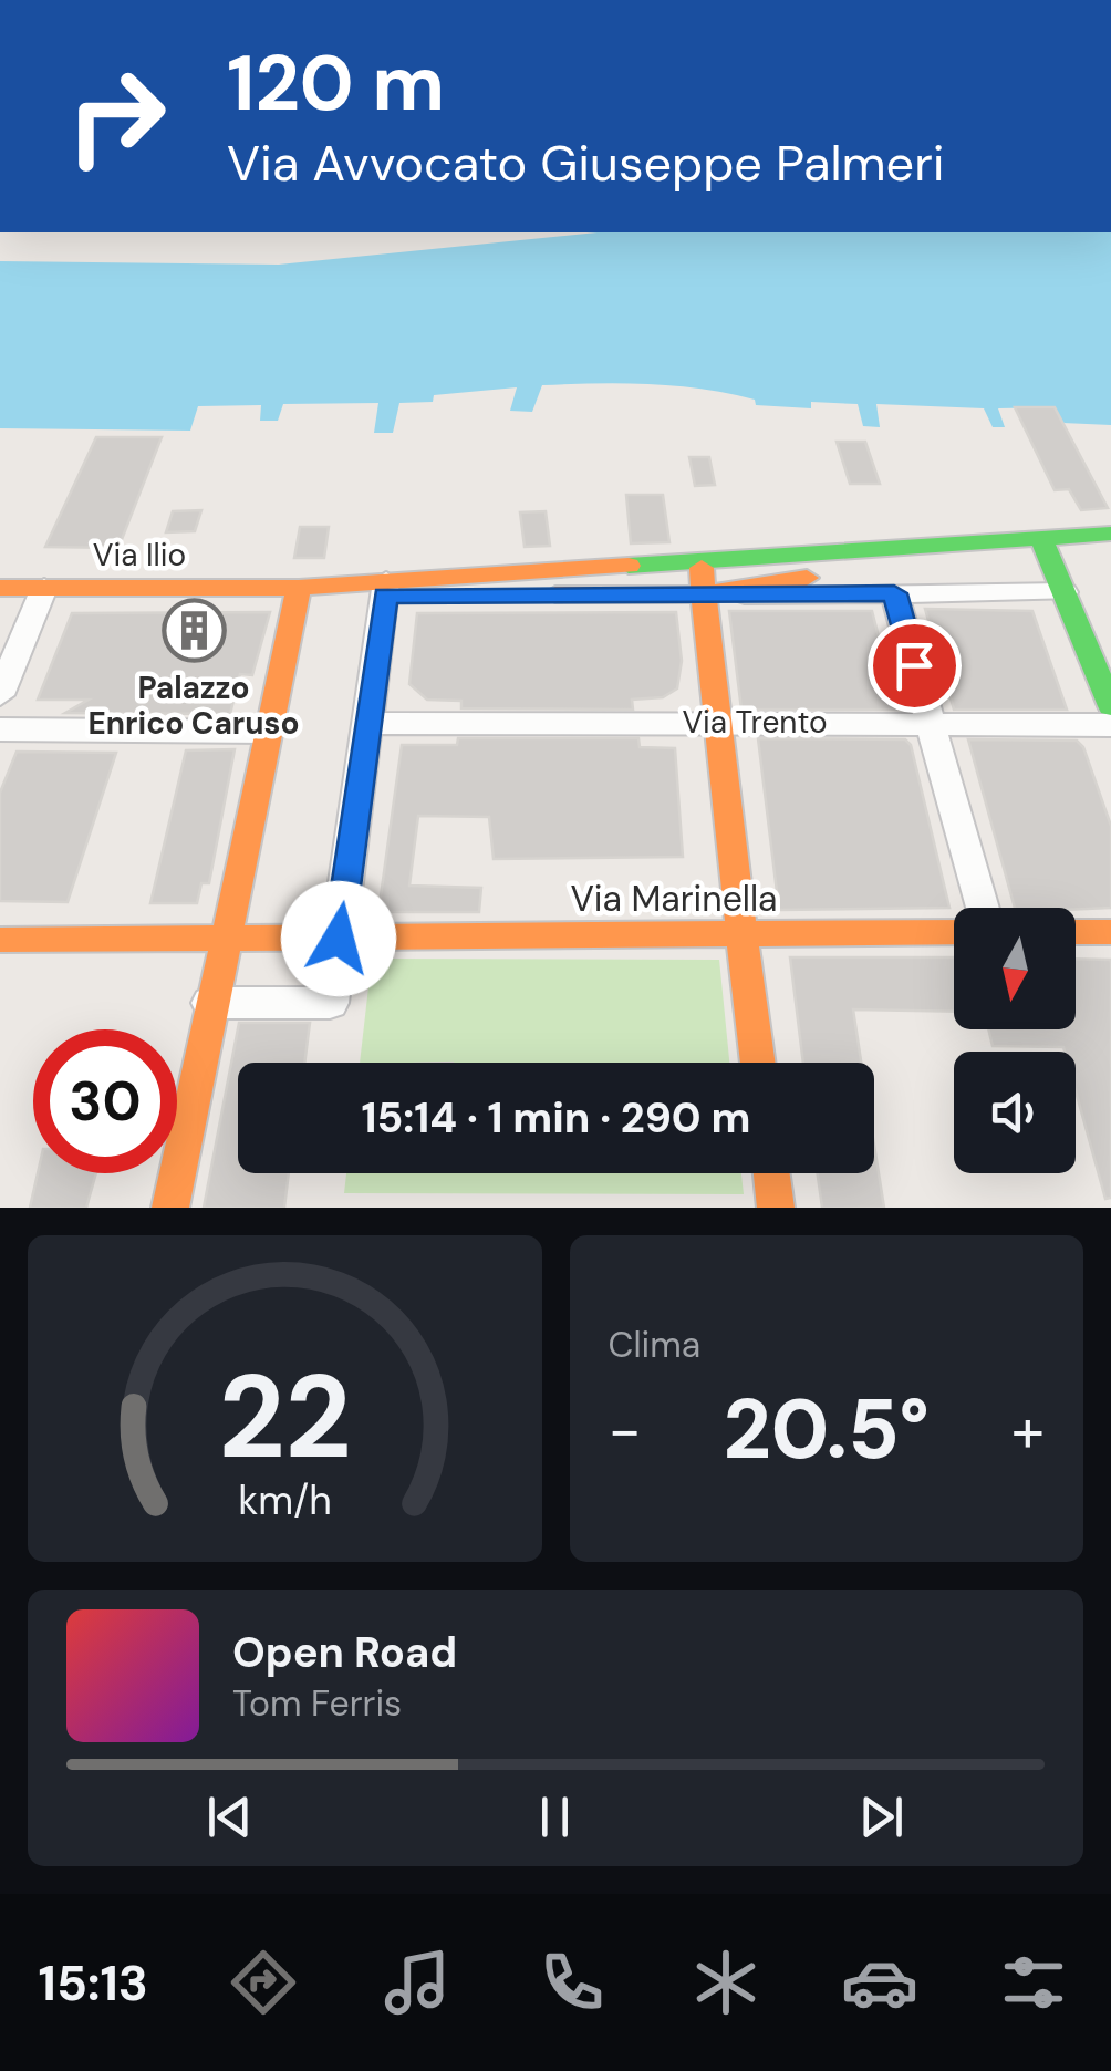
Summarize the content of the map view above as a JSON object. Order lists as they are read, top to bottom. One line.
{"streets":{"main road":["Via Ilio","Via Marinella"],"street":["Via Trento"]},"places":{"building":["Palazzo Enrico Caruso"]},"north":"bottom","page":{"turn":["120 m","Via Avvocato Giuseppe Palmeri"],"limit":"30","trip":"15:14 · 1 min · 290 m","tile":"Clima","heat":["−","20.5°","+"],"song":["Open Road","Tom Ferris"],"tabs":"15:13","gauge":["22","km/h"]}}
